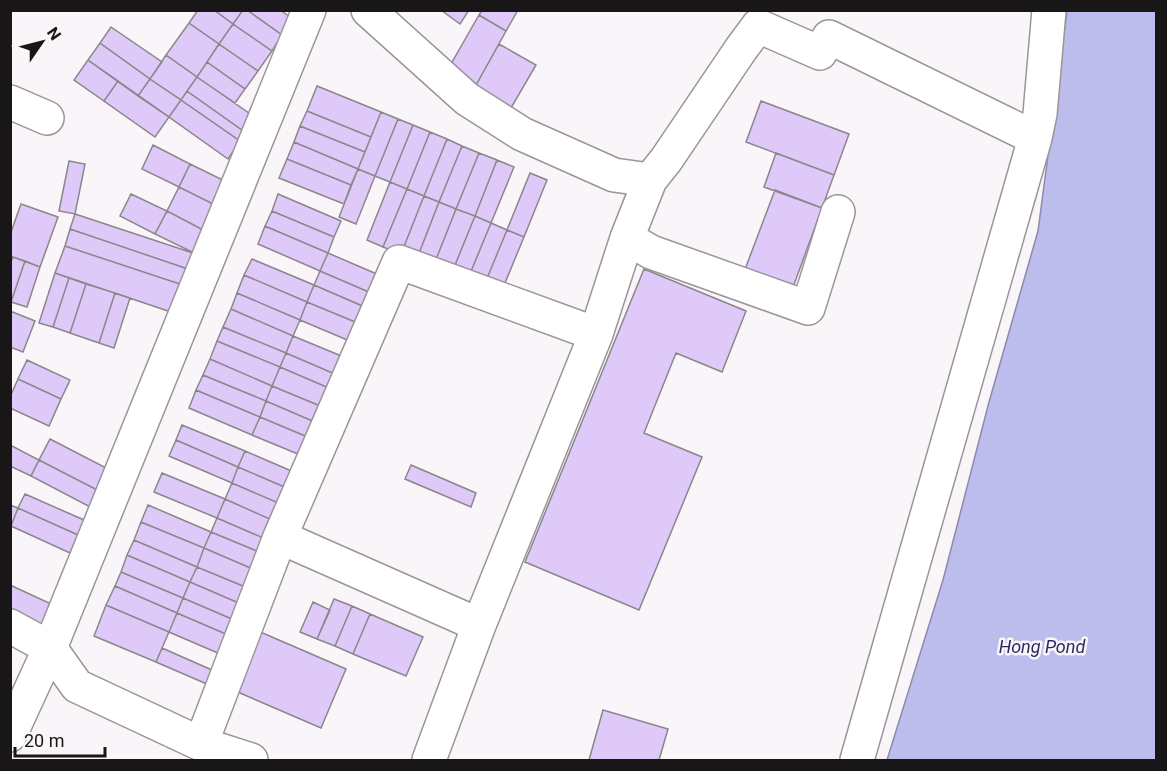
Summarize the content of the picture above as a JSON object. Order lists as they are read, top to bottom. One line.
{"water":["Hong Pond"],"scale_bar":"20 m","north":"top right"}
